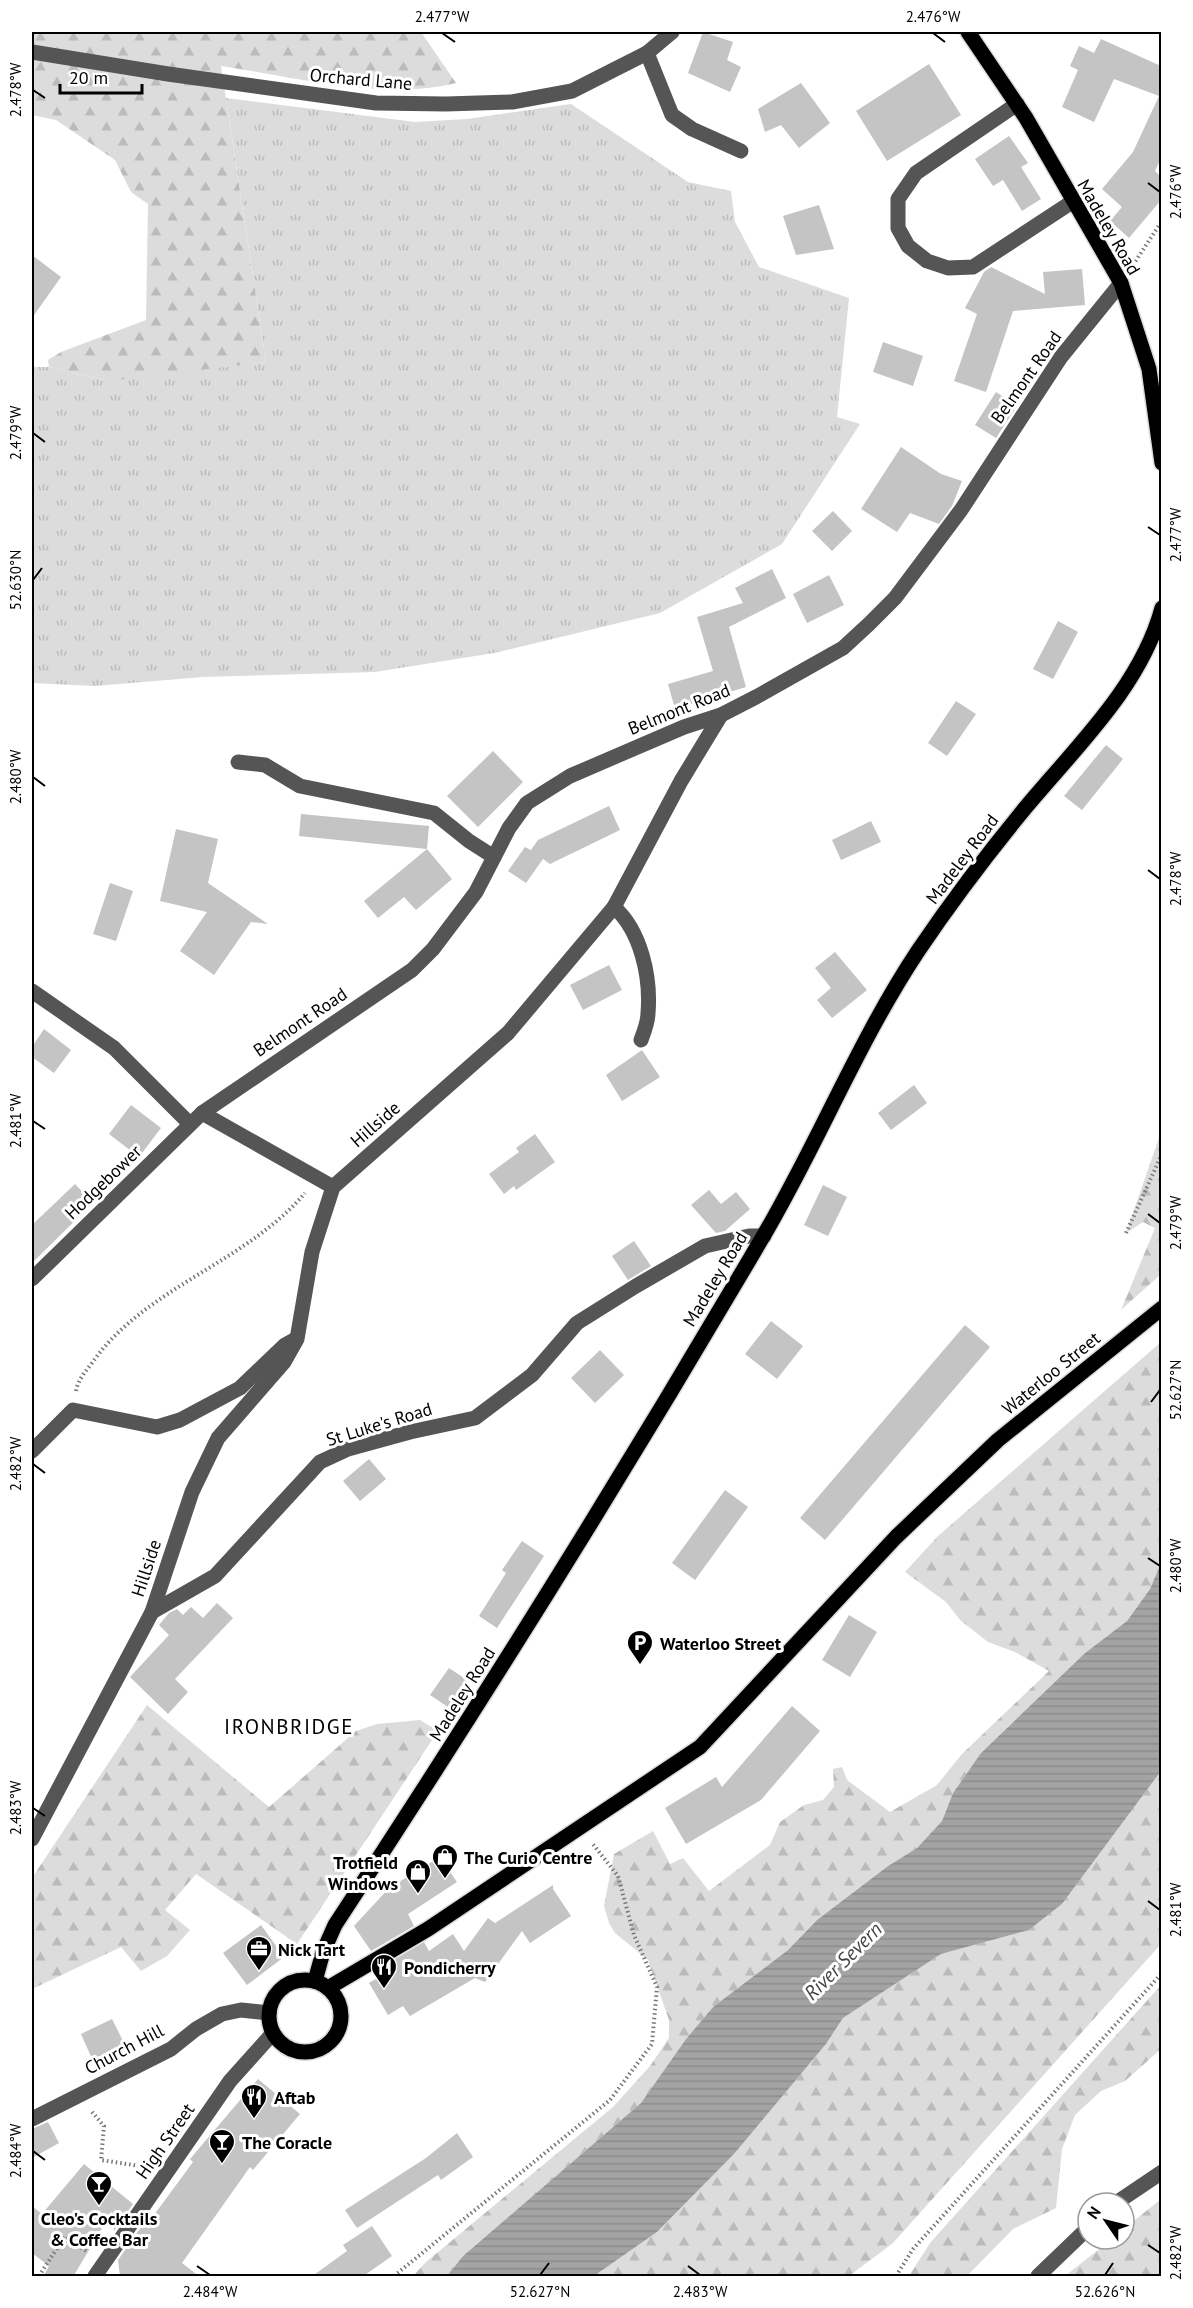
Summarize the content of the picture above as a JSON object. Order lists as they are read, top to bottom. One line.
{"streets":{"main road":["Madeley Road","Waterloo Street"],"street":["Orchard Lane","Belmont Road","Hillside","Hodgebower","St Luke's Road","Church Hill","High Street"]},"crossings":[["Madeley Road","Belmont Road"],["Madeley Road","Waterloo Street"],["Madeley Road","St Luke's Road"],["Madeley Road","Church Hill"],["Madeley Road","High Street"],["Belmont Road","Hillside"],["Belmont Road","Hodgebower"],["Hillside","St Luke's Road"],["Waterloo Street","Church Hill"],["Waterloo Street","High Street"],["Church Hill","High Street"]],"districts":["IRONBRIDGE"],"water":["River Severn"],"places":{"parking":["Waterloo Street"],"shop":["The Curio Centre","Trotfield Windows"],"office":["Nick Tart"],"restaurant":["Pondicherry","Aftab"],"bar":["The Coracle","Cleo's Cocktails & Coffee Bar"]},"scale_bar":"20 m","north":"top left","coordinates":["2.477°W","2.476°W","2.478°W","2.479°W","52.630°N","2.480°W","2.481°W","52.627°N","2.482°W","2.483°W","2.484°W","52.626°N"]}
